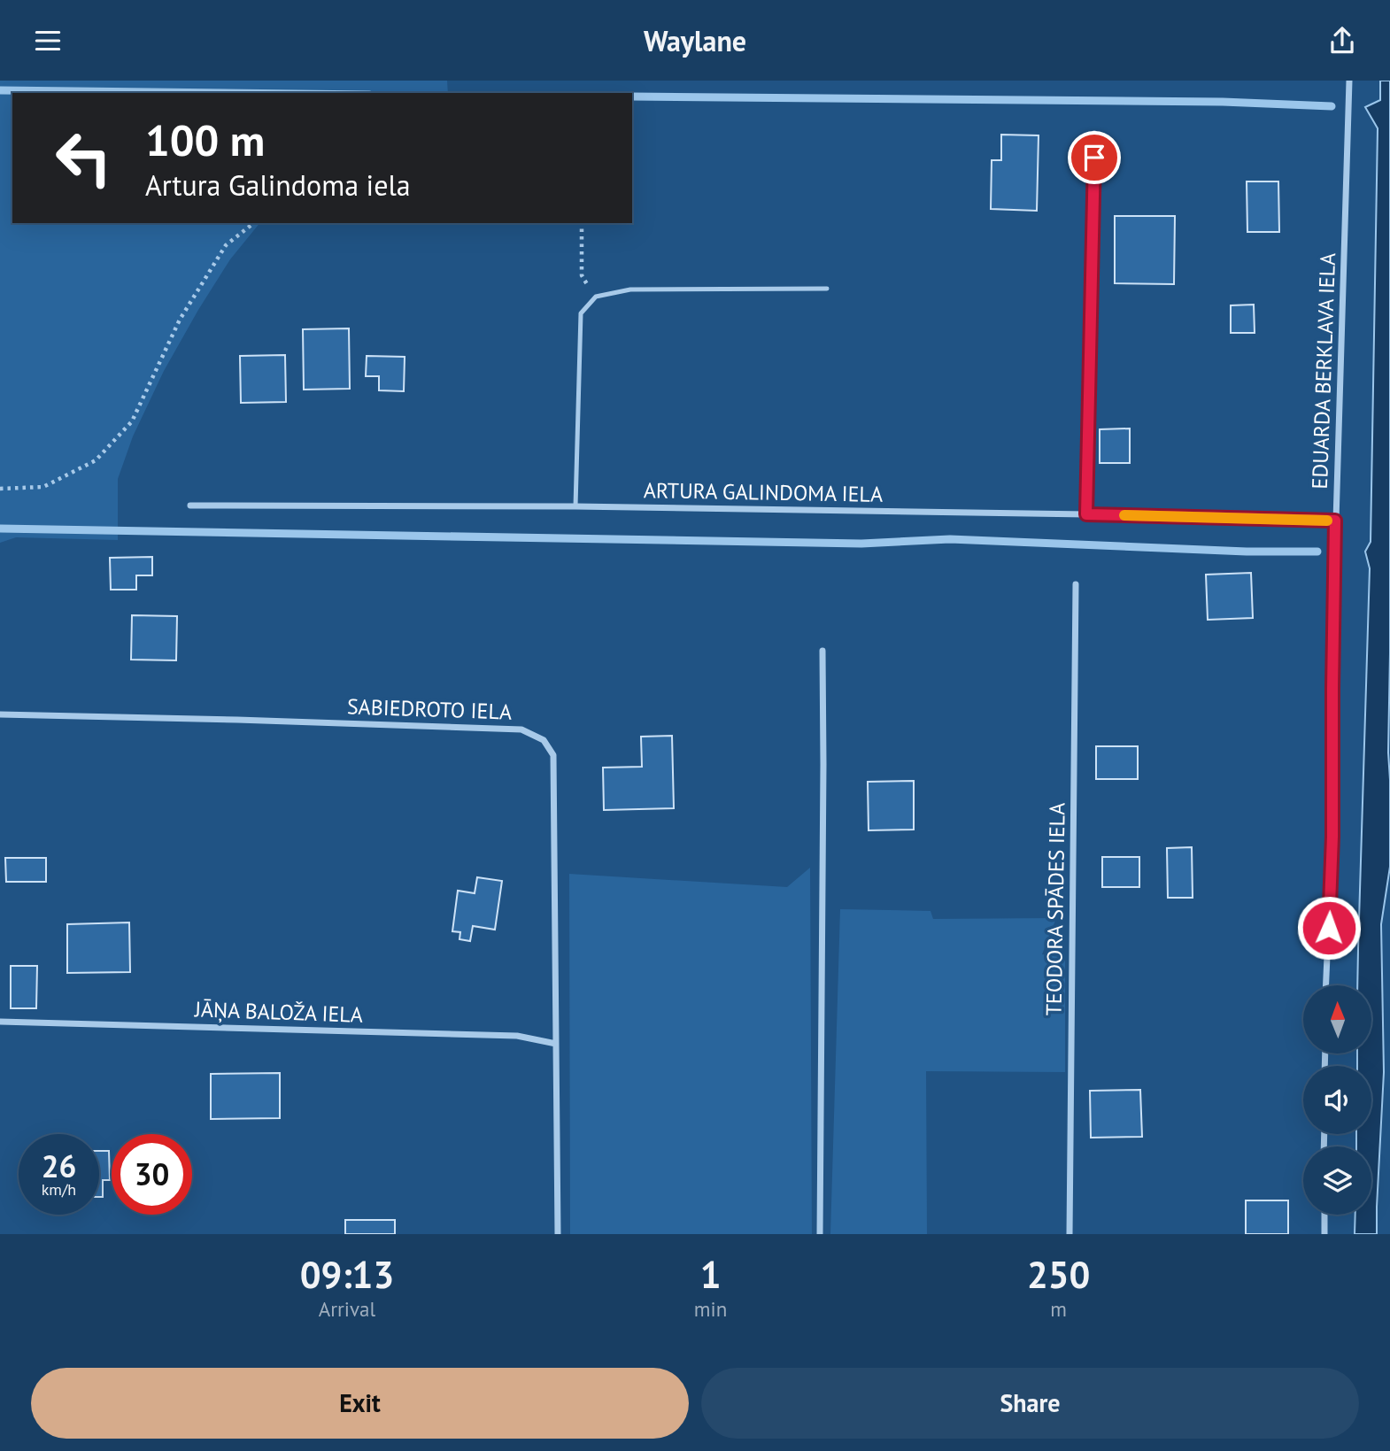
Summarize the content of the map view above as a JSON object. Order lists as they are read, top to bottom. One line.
{"streets":{"street":["EDUARDA BERKLAVA IELA","ARTURA GALINDOMA IELA","SABIEDROTO IELA","TEODORA SPĀDES IELA","JĀŅA BALOŽA IELA"]},"crossings":[["EDUARDA BERKLAVA IELA","ARTURA GALINDOMA IELA"],["SABIEDROTO IELA","JĀŅA BALOŽA IELA"]],"north":"top","page":{"header":"Waylane","turn":["100 m","Artura Galindoma iela"],"speed":"26 km/h","limit":"30","eta":["09:13","Arrival","1","min","250","m"],"buttons":["Exit","Share"]}}
